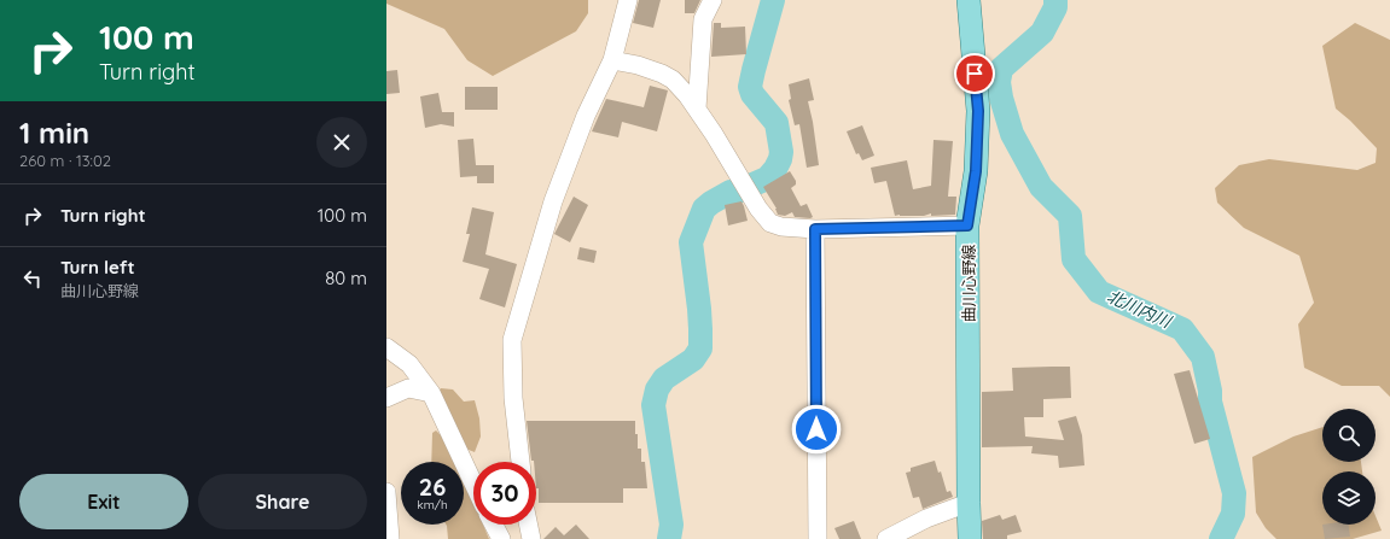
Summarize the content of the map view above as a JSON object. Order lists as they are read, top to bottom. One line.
{"streets":{"main road":["曲川心野線"]},"water":["北川内川"],"page":{"turn":["100 m","Turn right"],"heading":["1 min","260 m · 13:02"],"list":[{"name":"Turn right","value":"100 m"},{"name":"Turn left","note":"曲川心野線","value":"80 m"}],"speed":"26 km/h","limit":"30","buttons":["Exit","Share"]}}
